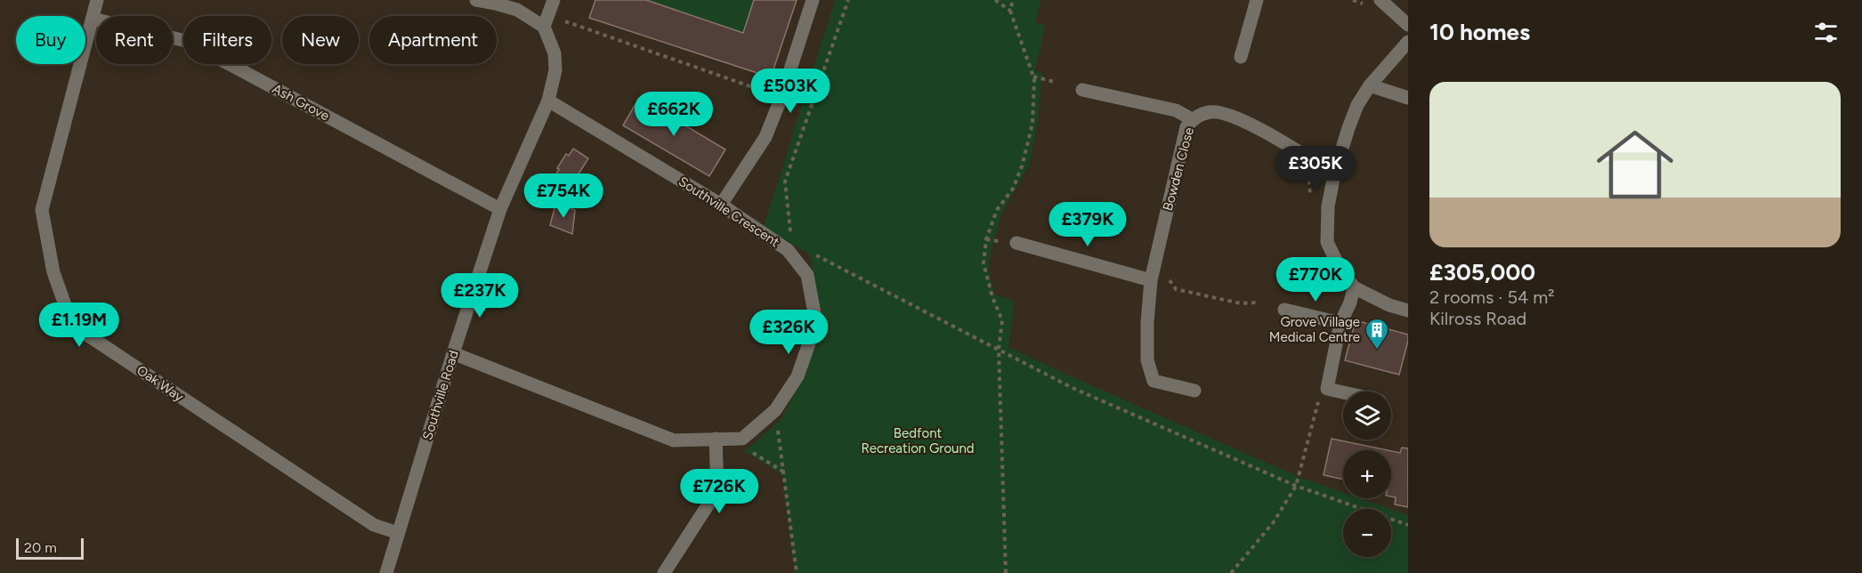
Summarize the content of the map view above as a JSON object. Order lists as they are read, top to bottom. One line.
{"streets":{"street":["Ash Grove","Bowden Close","Southville Crescent","Oak Way","Southville Road"]},"crossings":[["Ash Grove","Oak Way"],["Ash Grove","Southville Road"],["Southville Crescent","Southville Road"],["Oak Way","Southville Road"]],"parks":["Bedfont Recreation Ground"],"places":{"building":["Grove Village Medical Centre"]},"scale_bar":"20 m","page":{"heading":"10 homes","chip":["Buy","Rent","Filters","New","Apartment"],"list":[{"name":"£305,000","note":"2 rooms · 54 m² · Kilross Road"}],"price":["£503K","£662K","£305K","£754K","£379K","£770K","£237K","£1.19M","£326K","£726K"],"map_buttons":["+","−"],"scale":"20 m"}}
